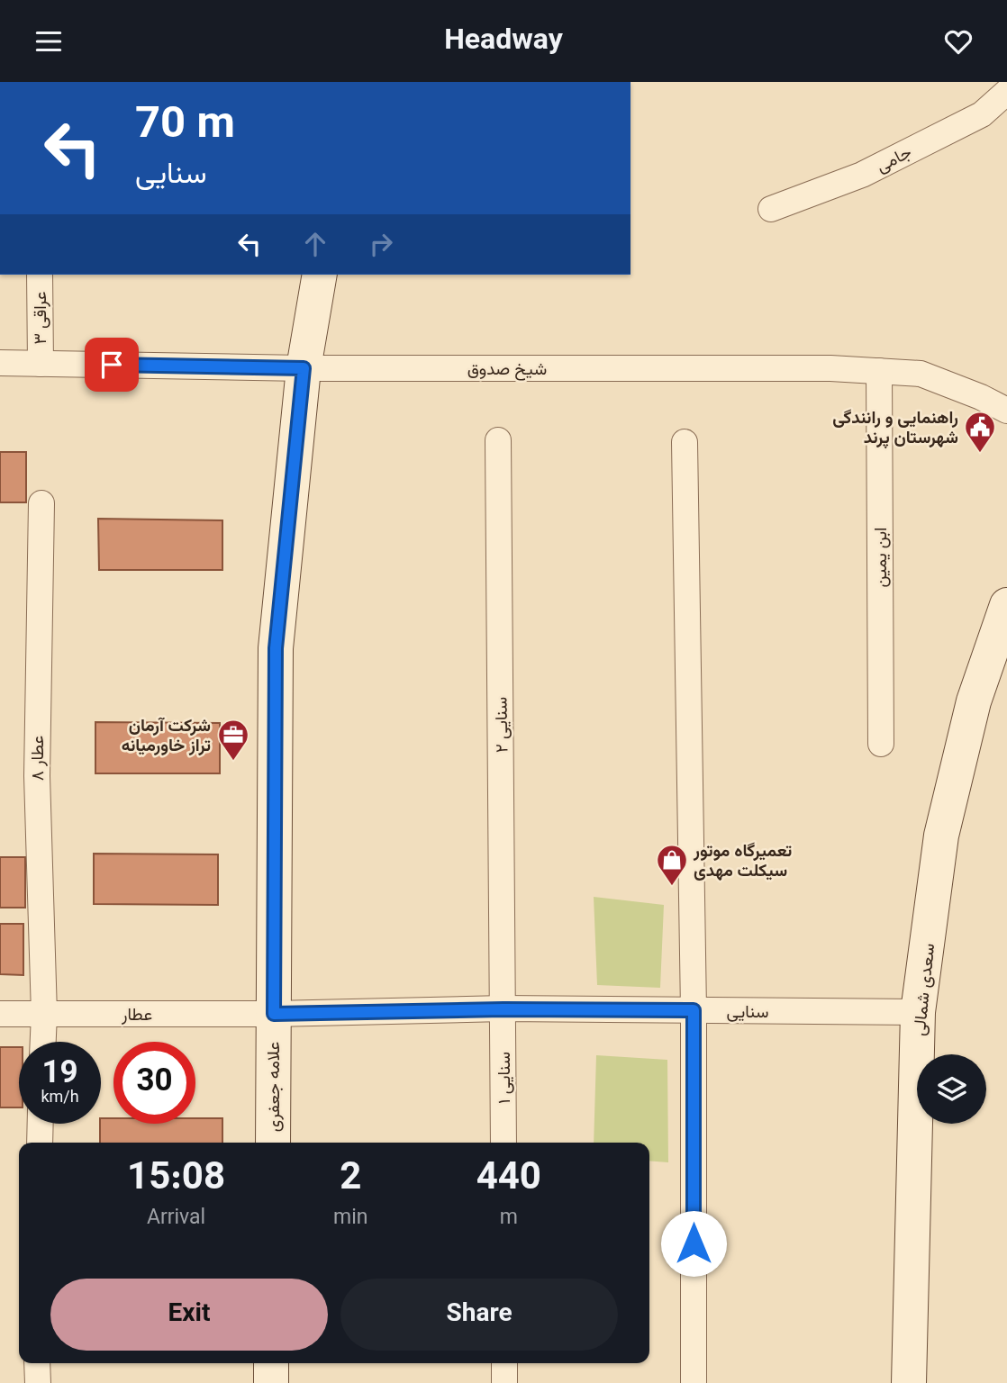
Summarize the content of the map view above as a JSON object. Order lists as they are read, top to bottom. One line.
{"streets":{"street":["جامی","عراقی ۳","شیخ صدوق","ابن یمین","سنایی ۲","عطار ۸","سعدی شمالی","سنایی","عطار","سنایی ۱","علامه جعفری"]},"crossings":[["عراقی ۳","شیخ صدوق"],["شیخ صدوق","ابن یمین"],["شیخ صدوق","علامه جعفری"],["سنایی ۲","سنایی"],["سنایی ۲","سنایی ۱"],["عطار ۸","عطار"],["سعدی شمالی","سنایی"],["سنایی","عطار"],["سنایی","سنایی ۱"],["سنایی","علامه جعفری"],["عطار","علامه جعفری"]],"places":{"public building":["راهنمایی و رانندگی شهرستان پرند"],"office":["شرکت آرمان تراز خاورمیانه"],"shop":["تعمیرگاه موتور سیکلت مهدی"]},"page":{"header":"Headway","turn":["70 m","سنایی"],"speed":"19 km/h","limit":"30","eta":["15:08","Arrival","2","min","440","m"],"buttons":["Exit","Share"]}}
